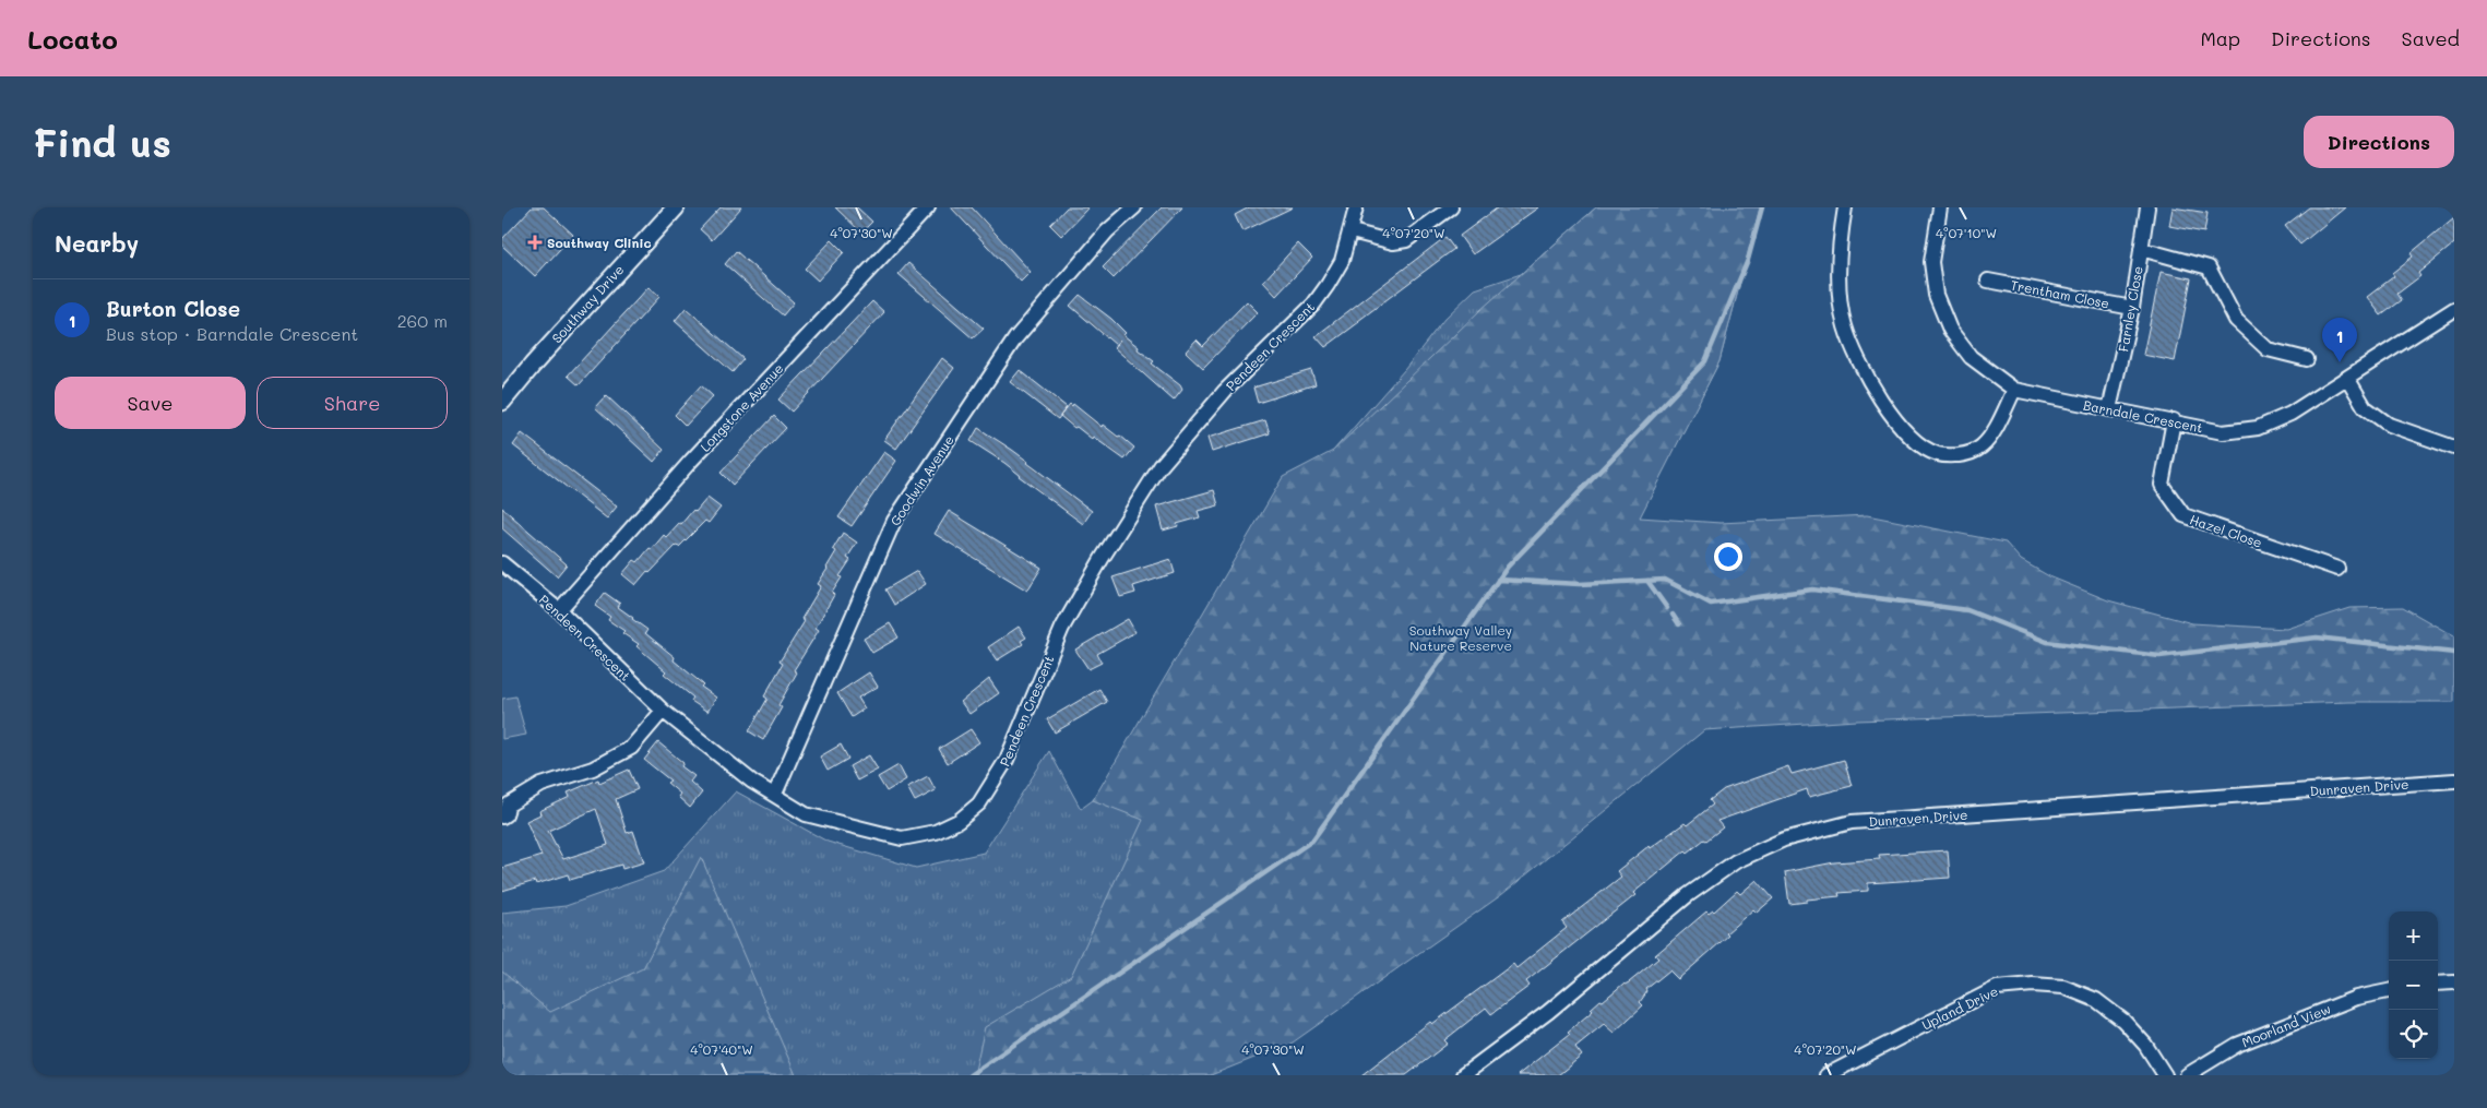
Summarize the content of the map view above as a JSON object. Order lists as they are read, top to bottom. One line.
{"streets":{"street":["Trentham Close","Southway Drive","Farnley Close","Pendeen Crescent","Longstone Avenue","Barndale Crescent","Goodwin Avenue","Hazel Close","Dunraven Drive","Upland Drive","Moorland View"]},"crossings":[["Trentham Close","Farnley Close"],["Farnley Close","Barndale Crescent"],["Pendeen Crescent","Longstone Avenue"],["Pendeen Crescent","Goodwin Avenue"],["Barndale Crescent","Hazel Close"]],"parks":["Southway Valley Nature Reserve"],"places":{"health":["Southway Clinic"]},"page":{"header":"Locato","nav":["Map","Directions","Saved"],"buttons":["Directions",["Save","Share"]],"title":"Find us","heading":"Nearby","list":[{"mark":"1","name":"Burton Close","note":"Bus stop · Barndale Crescent","value":"260 m"}],"pins":"1","map_buttons":["+","−"]},"coordinates":["4°07'30\"W","4°07'20\"W","4°07'10\"W","4°07'40\"W"]}
